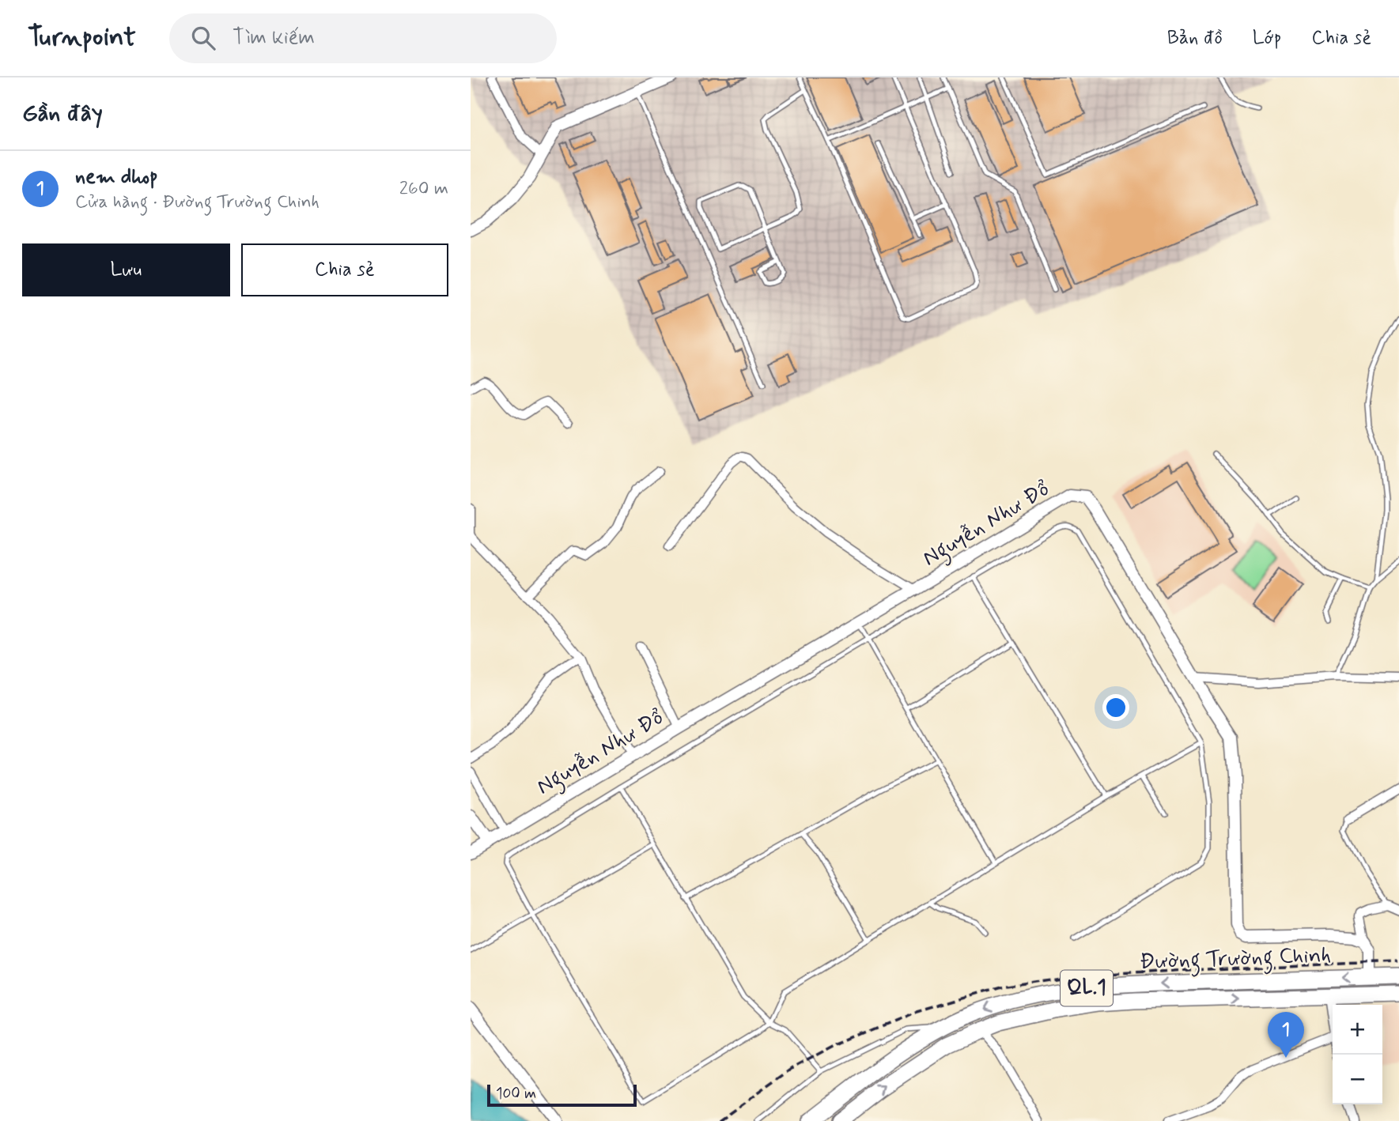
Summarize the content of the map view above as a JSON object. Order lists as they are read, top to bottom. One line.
{"streets":{"highway":["Đường Trường Chinh","QL.1"],"street":["Nguyễn Như Đổ"]},"scale_bar":"100 m","page":{"header":"Turnpoint","search":"Tìm kiếm","nav":["Bản đồ","Lớp","Chia sẻ"],"heading":"Gần đây","list":[{"mark":"1","name":"nem dhop","note":"Cửa hàng · Đường Trường Chinh","value":"260 m"}],"buttons":["Lưu","Chia sẻ"],"map_buttons":["+","−"],"pins":"1","scale":"100 m"}}
